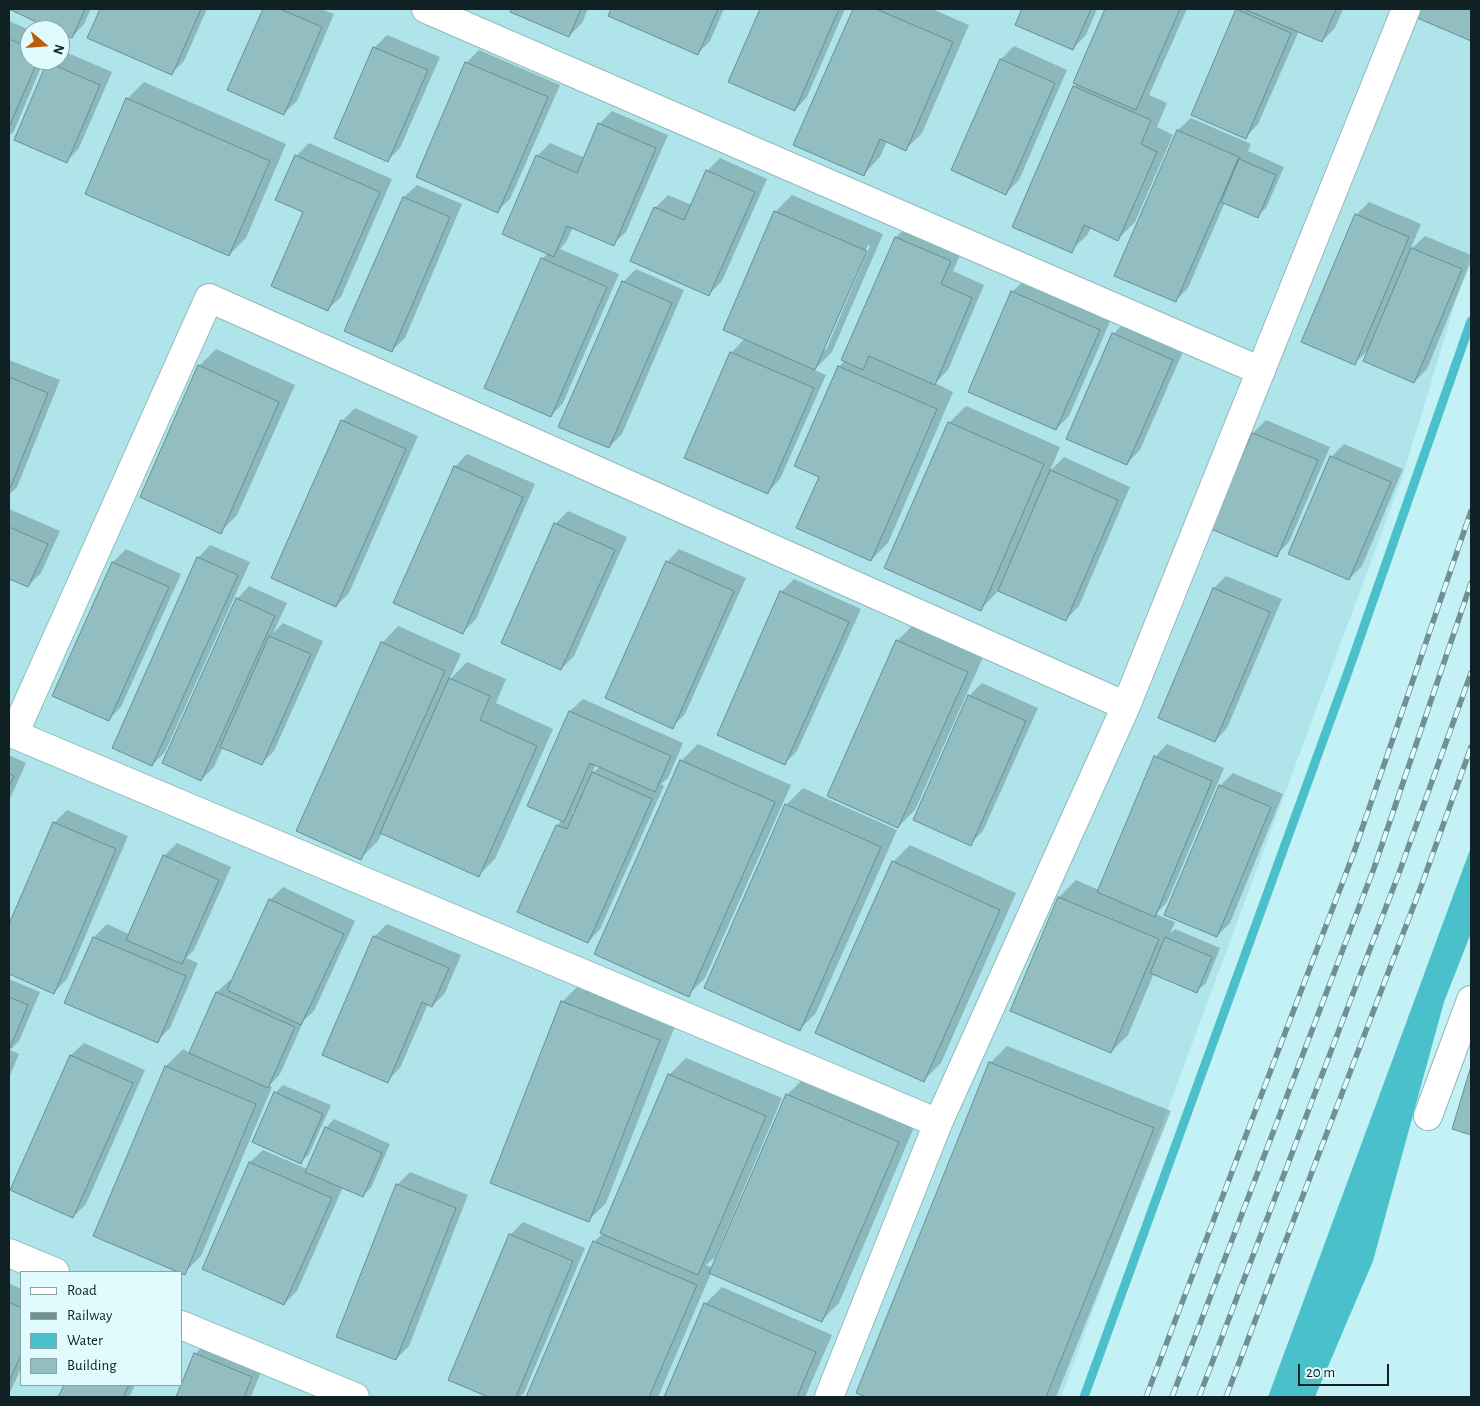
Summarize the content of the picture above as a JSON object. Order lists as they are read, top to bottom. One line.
{"legend":["Road","Railway","Water","Building"],"scale_bar":"20 m","north":"right"}
